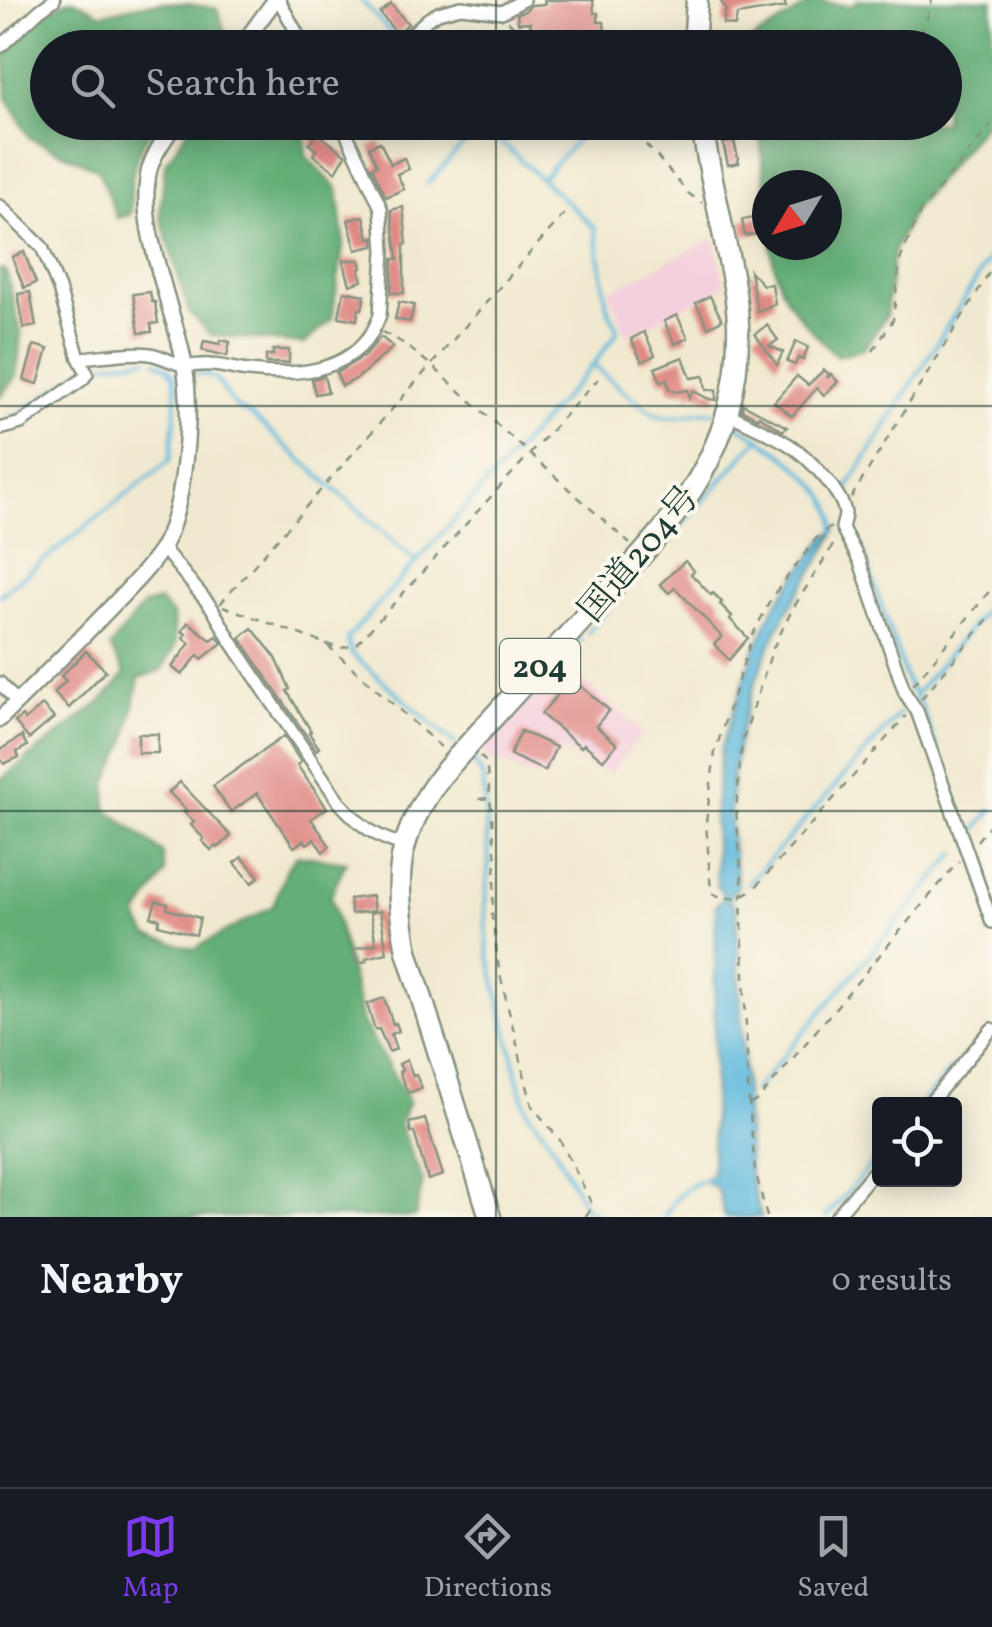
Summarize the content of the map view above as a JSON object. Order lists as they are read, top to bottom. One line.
{"streets":{"highway":["国道204号","204"]},"north":"bottom left","page":{"search":"Search here","heading":["Nearby","0 results"],"nav":["Map","Directions","Saved"]}}
